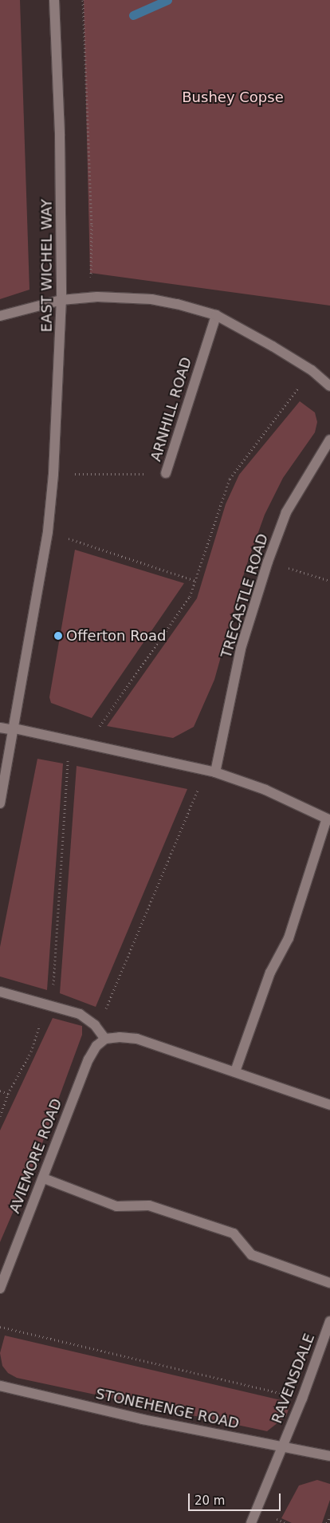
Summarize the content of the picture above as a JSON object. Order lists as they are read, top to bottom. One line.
{"streets":{"street":["EAST WICHEL WAY","ARNHILL ROAD","TRECASTLE ROAD","AVIEMORE ROAD","RAVENSDALE","STONEHENGE ROAD"]},"crossings":[["EAST WICHEL WAY","ARNHILL ROAD"],["RAVENSDALE","STONEHENGE ROAD"]],"parks":["Bushey Copse"],"places":["Offerton Road"],"scale_bar":"20 m"}
